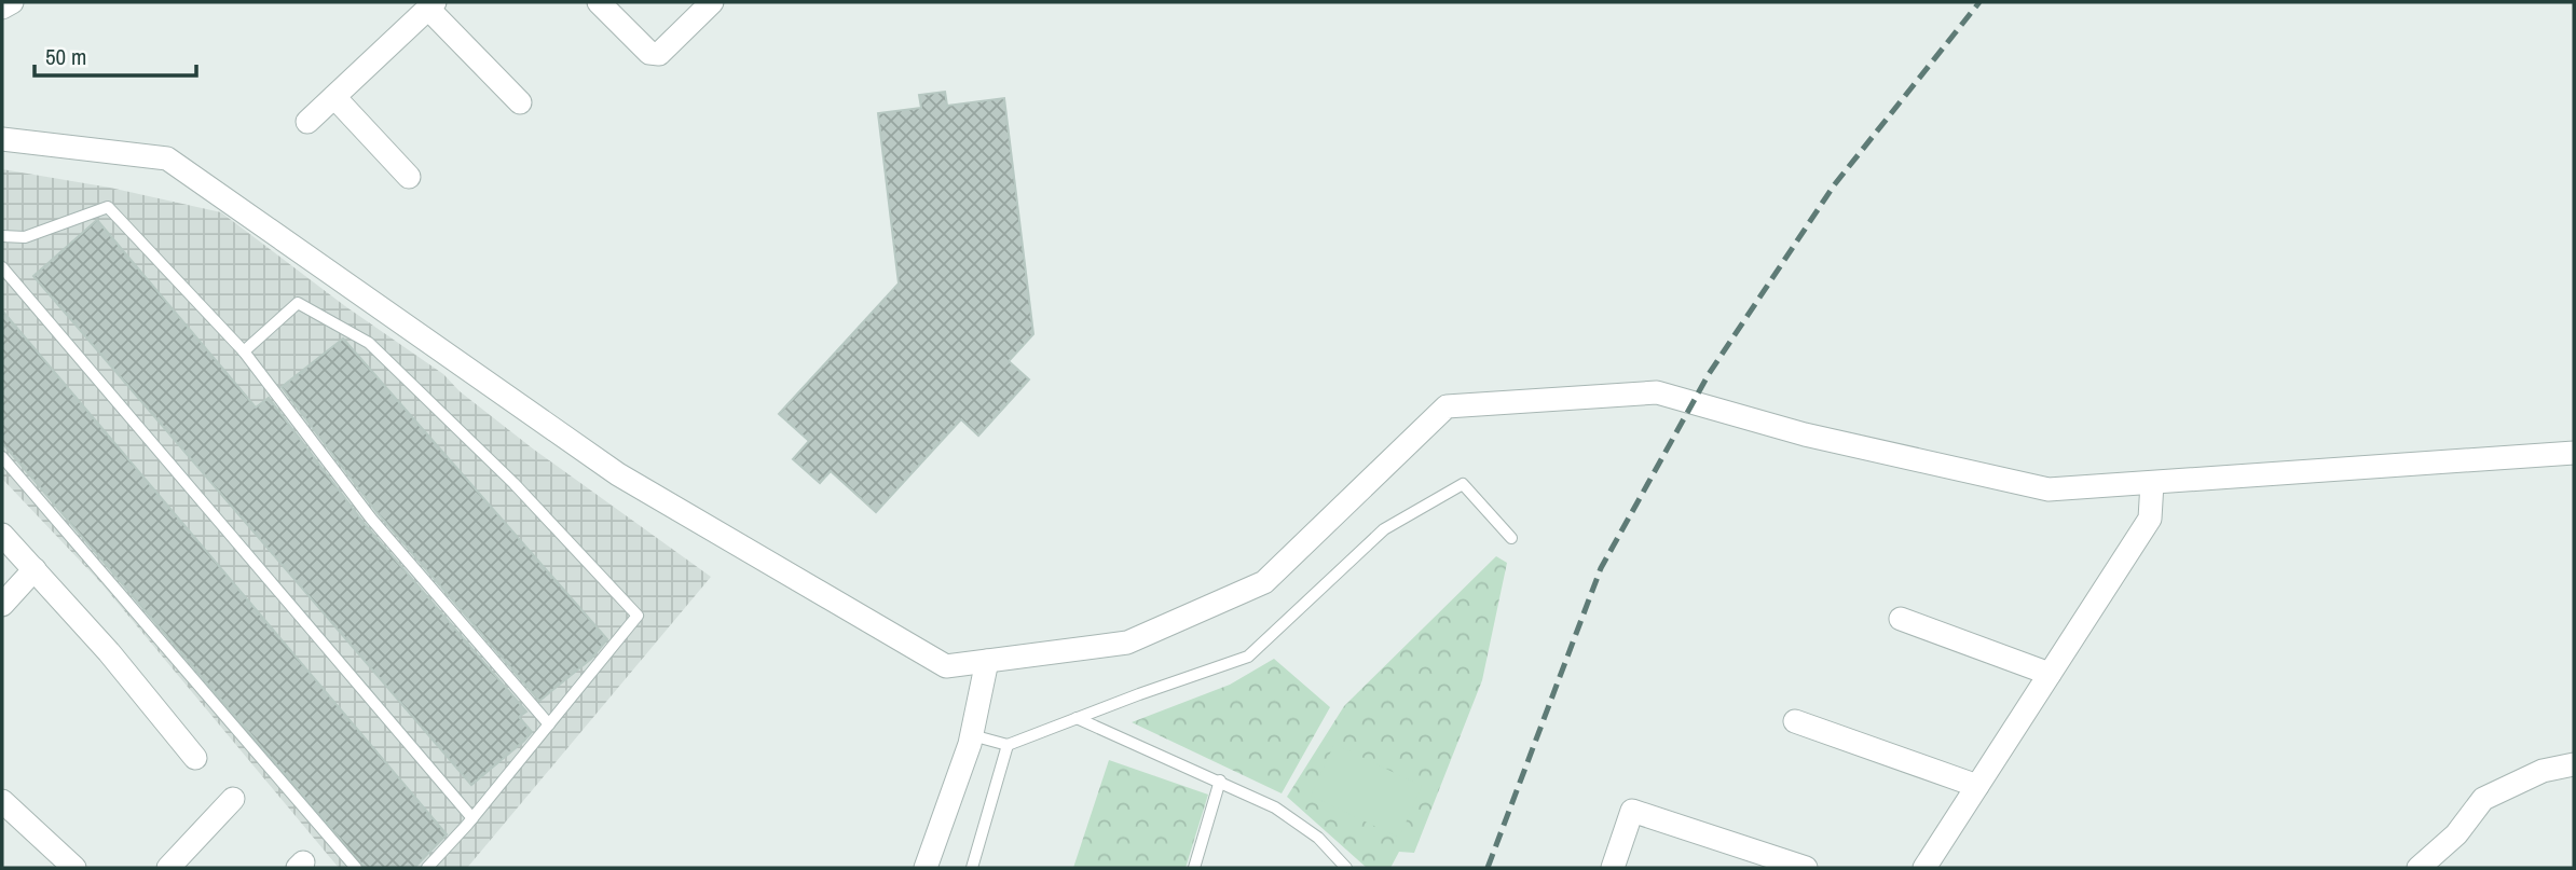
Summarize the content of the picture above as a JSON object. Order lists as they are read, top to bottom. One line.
{"scale_bar":"50 m"}
